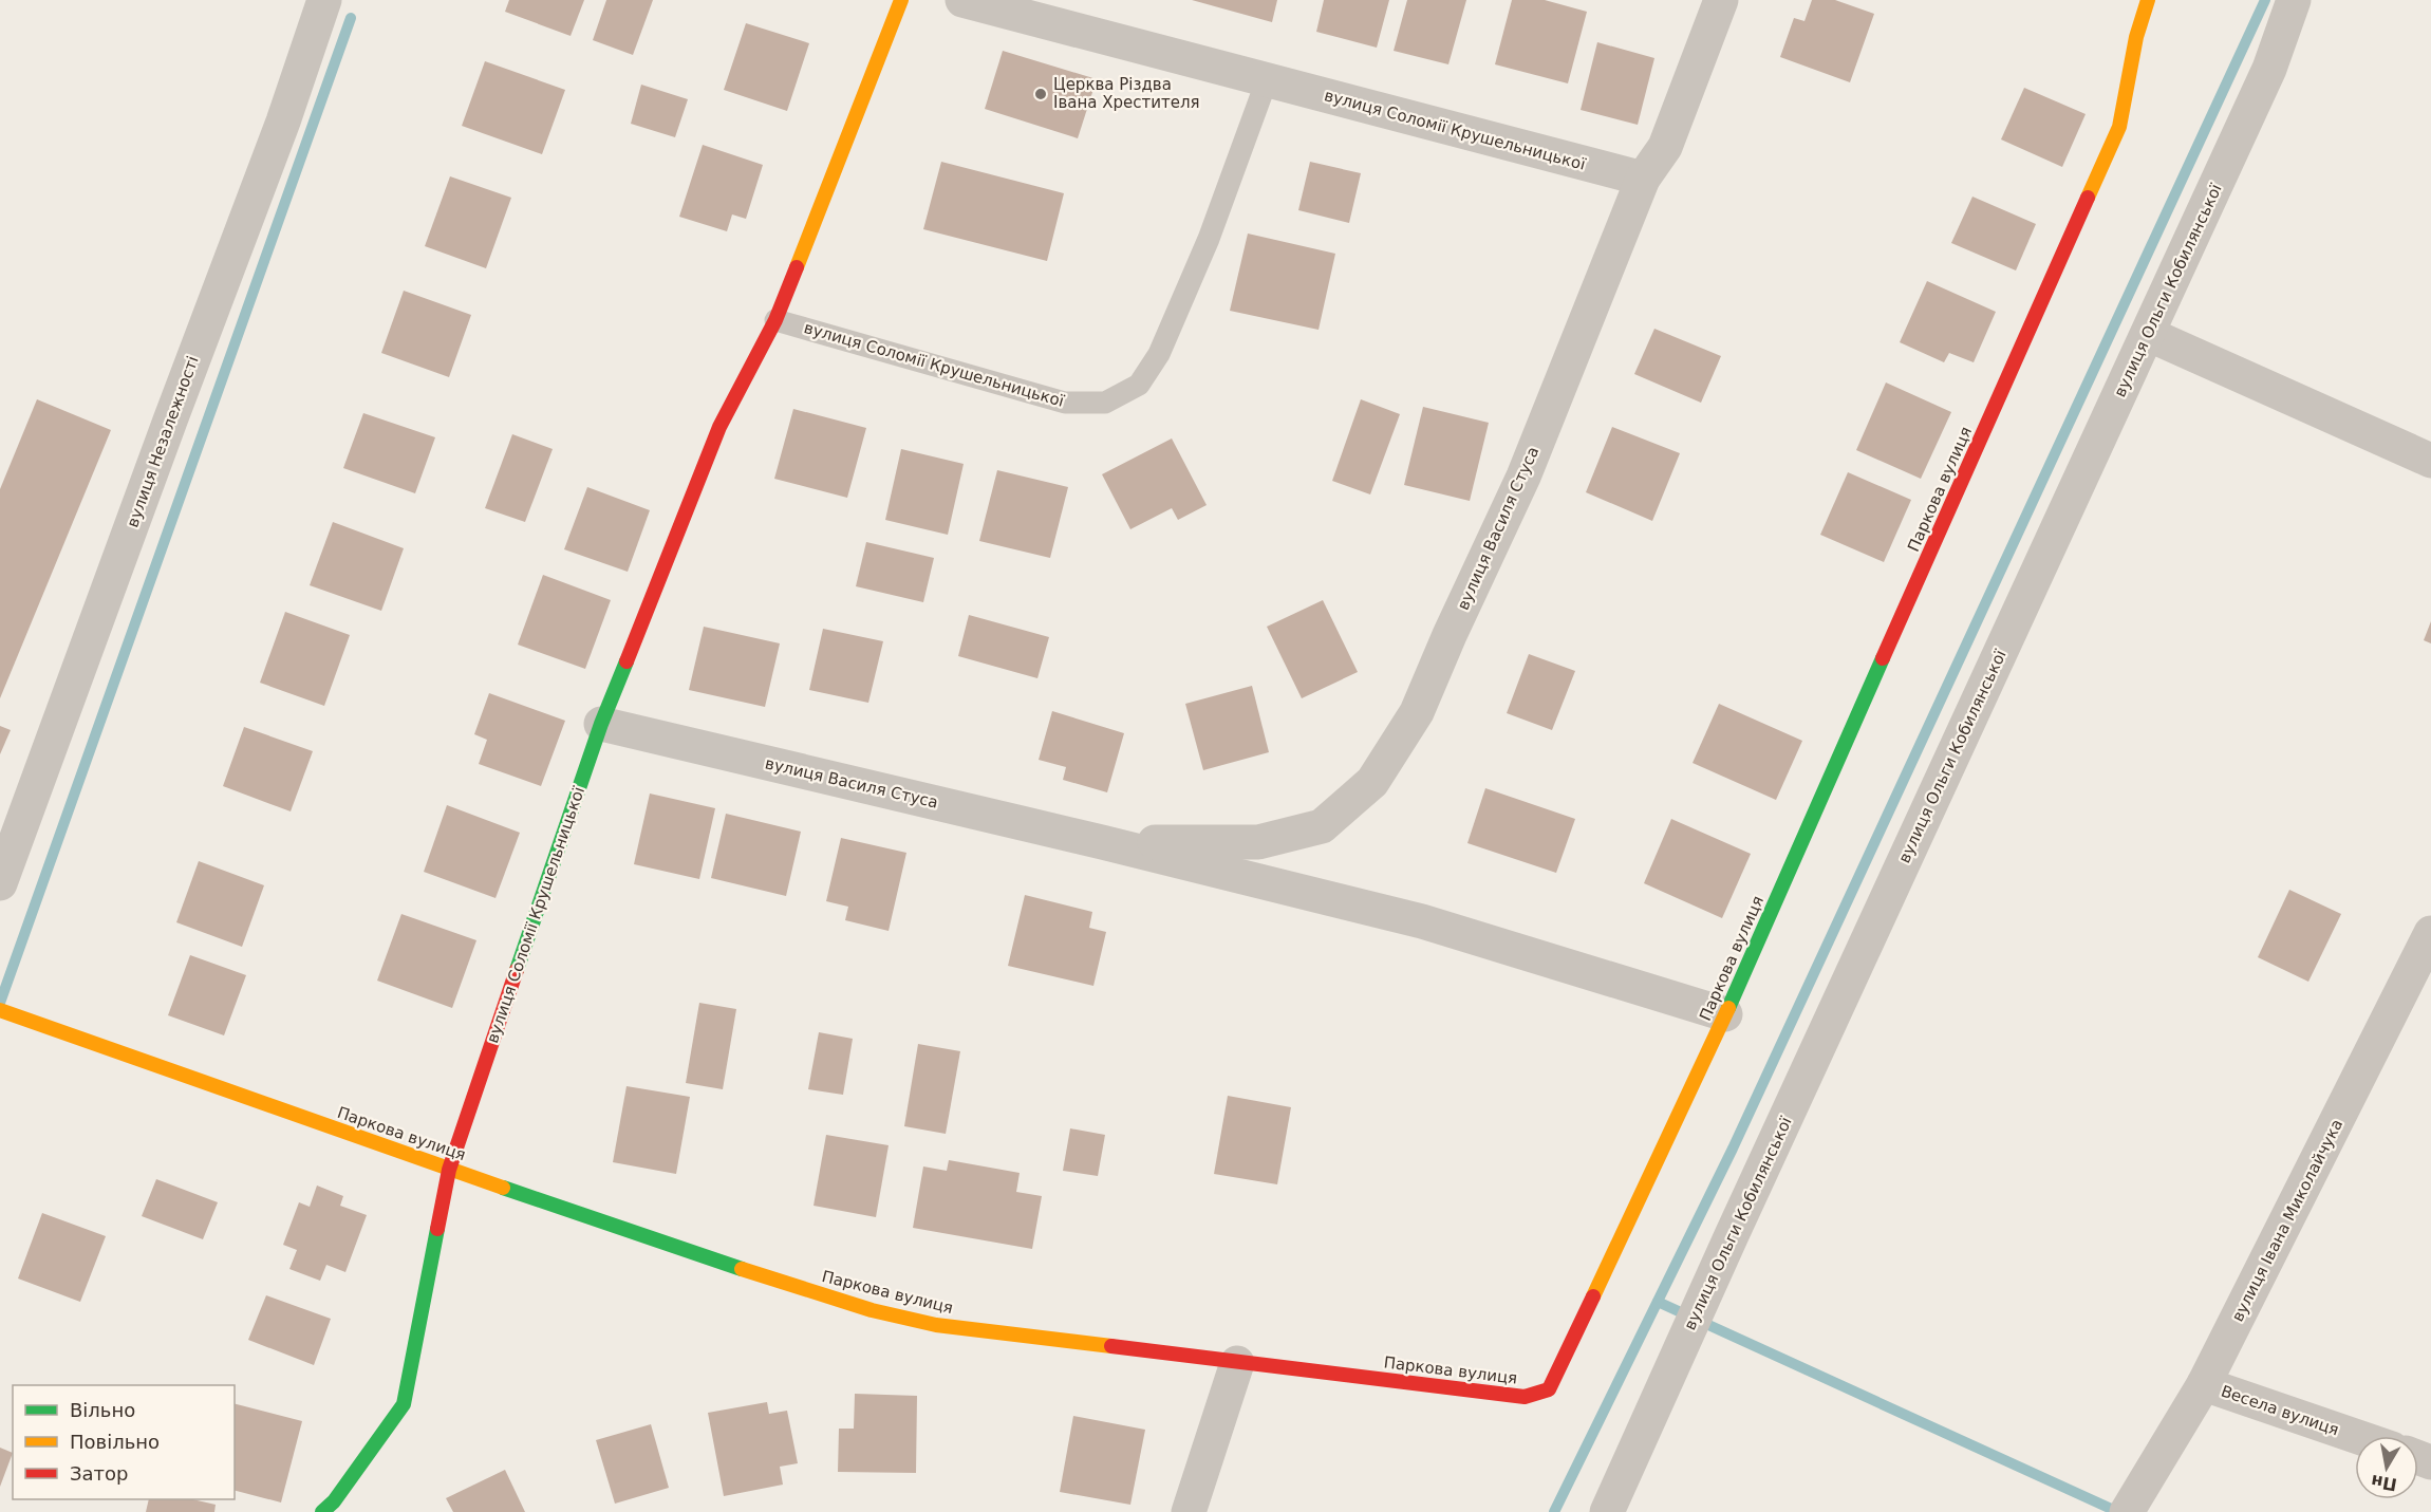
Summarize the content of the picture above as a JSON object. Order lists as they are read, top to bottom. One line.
{"streets":{"street":["вулиця Соломії Крушельницької","вулиця Ольги Кобилянської","вулиця Незалежності","Паркова вулиця","вулиця Василя Стуса","вулиця Івана Миколайчука","Весела вулиця"]},"crossings":[["вулиця Соломії Крушельницької","Паркова вулиця"],["вулиця Соломії Крушельницької","вулиця Василя Стуса"],["Паркова вулиця","вулиця Василя Стуса"],["вулиця Івана Миколайчука","Весела вулиця"]],"places":["Церква Різдва Івана Хрестителя"],"legend":["Вільно","Повільно","Затор"],"north":"bottom"}
